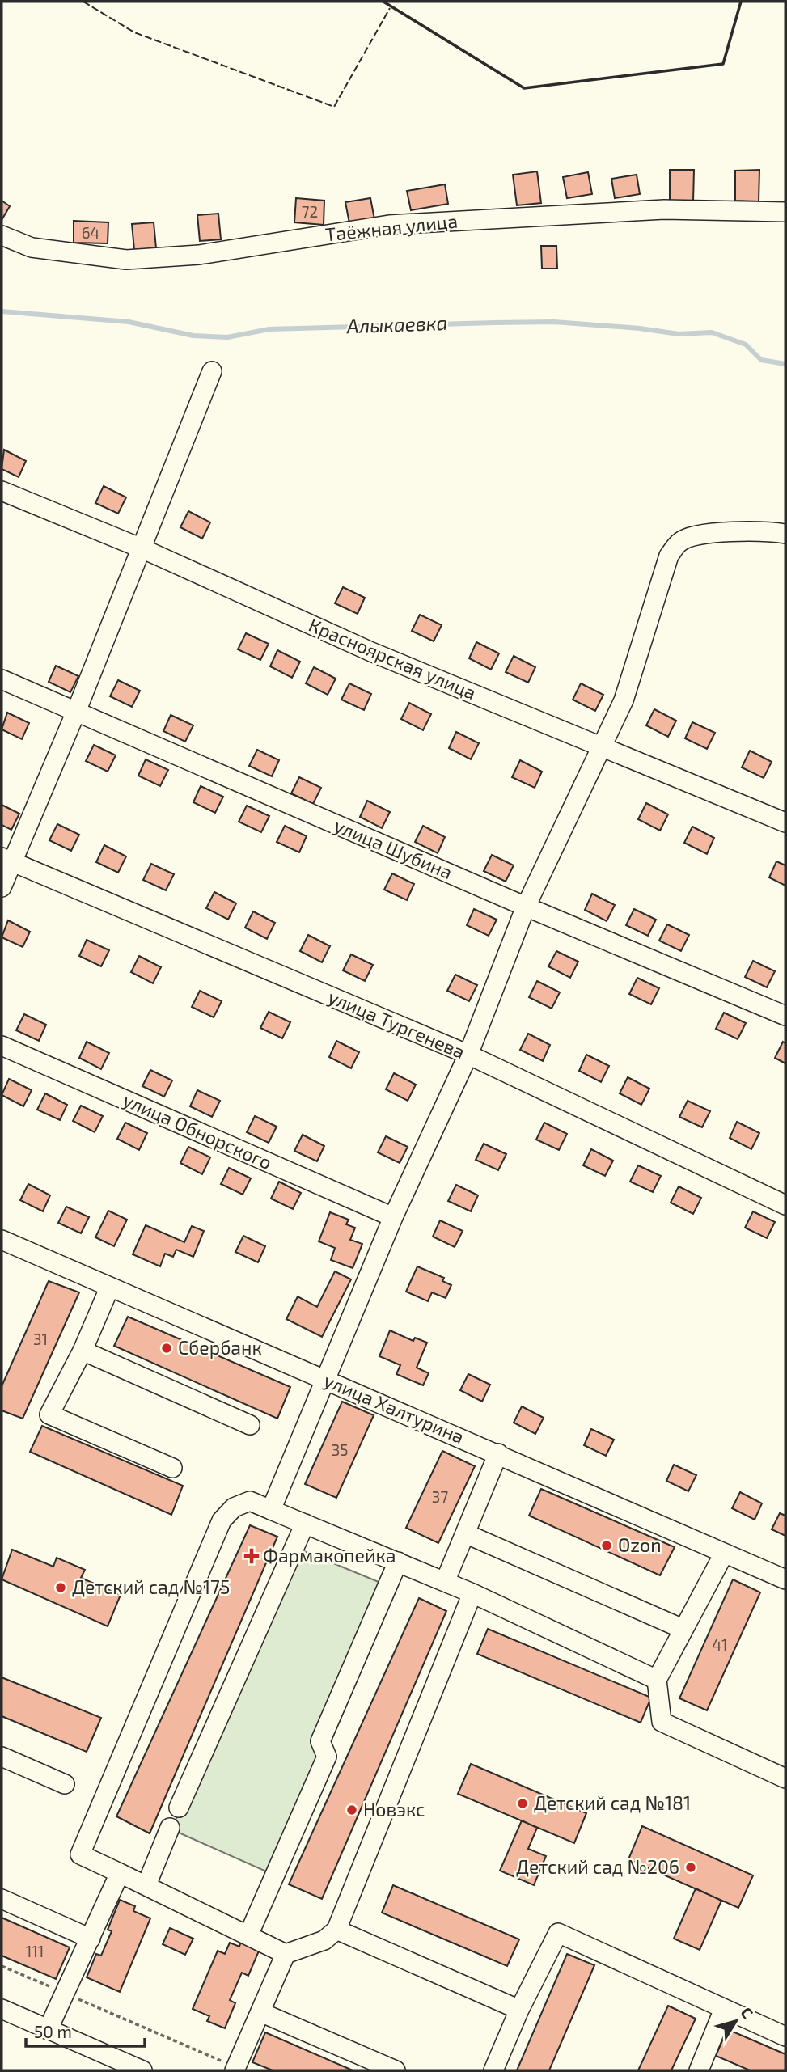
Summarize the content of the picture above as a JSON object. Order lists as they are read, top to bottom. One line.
{"streets":{"street":["Таёжная улица","Красноярская улица","улица Шубина","улица Тургенева","улица Обнорского","улица Халтурина"]},"water":["Алыкаевка"],"places":{"other":["Сбербанк","Ozon","Детский сад №175","Детский сад №181","Новэкс","Детский сад №206"],"health":["Фармакопейка"]},"house_numbers":["72","64","31","35","37","41","111"],"scale_bar":"50 m","north":"top right"}
